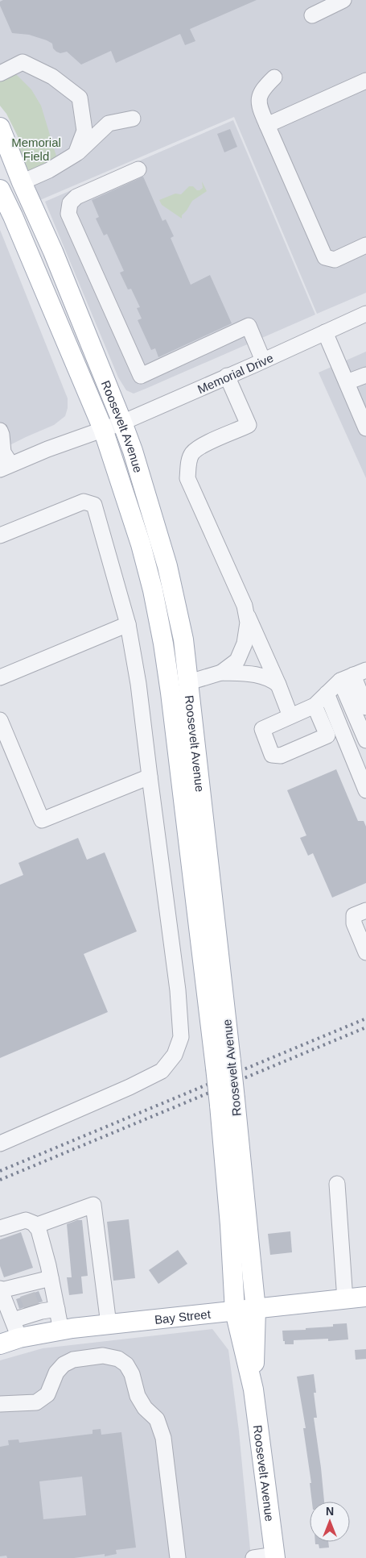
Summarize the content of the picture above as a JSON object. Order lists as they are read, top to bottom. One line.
{"streets":{"main road":["Roosevelt Avenue","Bay Street"],"street":["Memorial Drive"]},"crossings":[["Memorial Drive","Roosevelt Avenue"],["Roosevelt Avenue","Bay Street"]],"parks":["Memorial Field"],"north":"top"}
